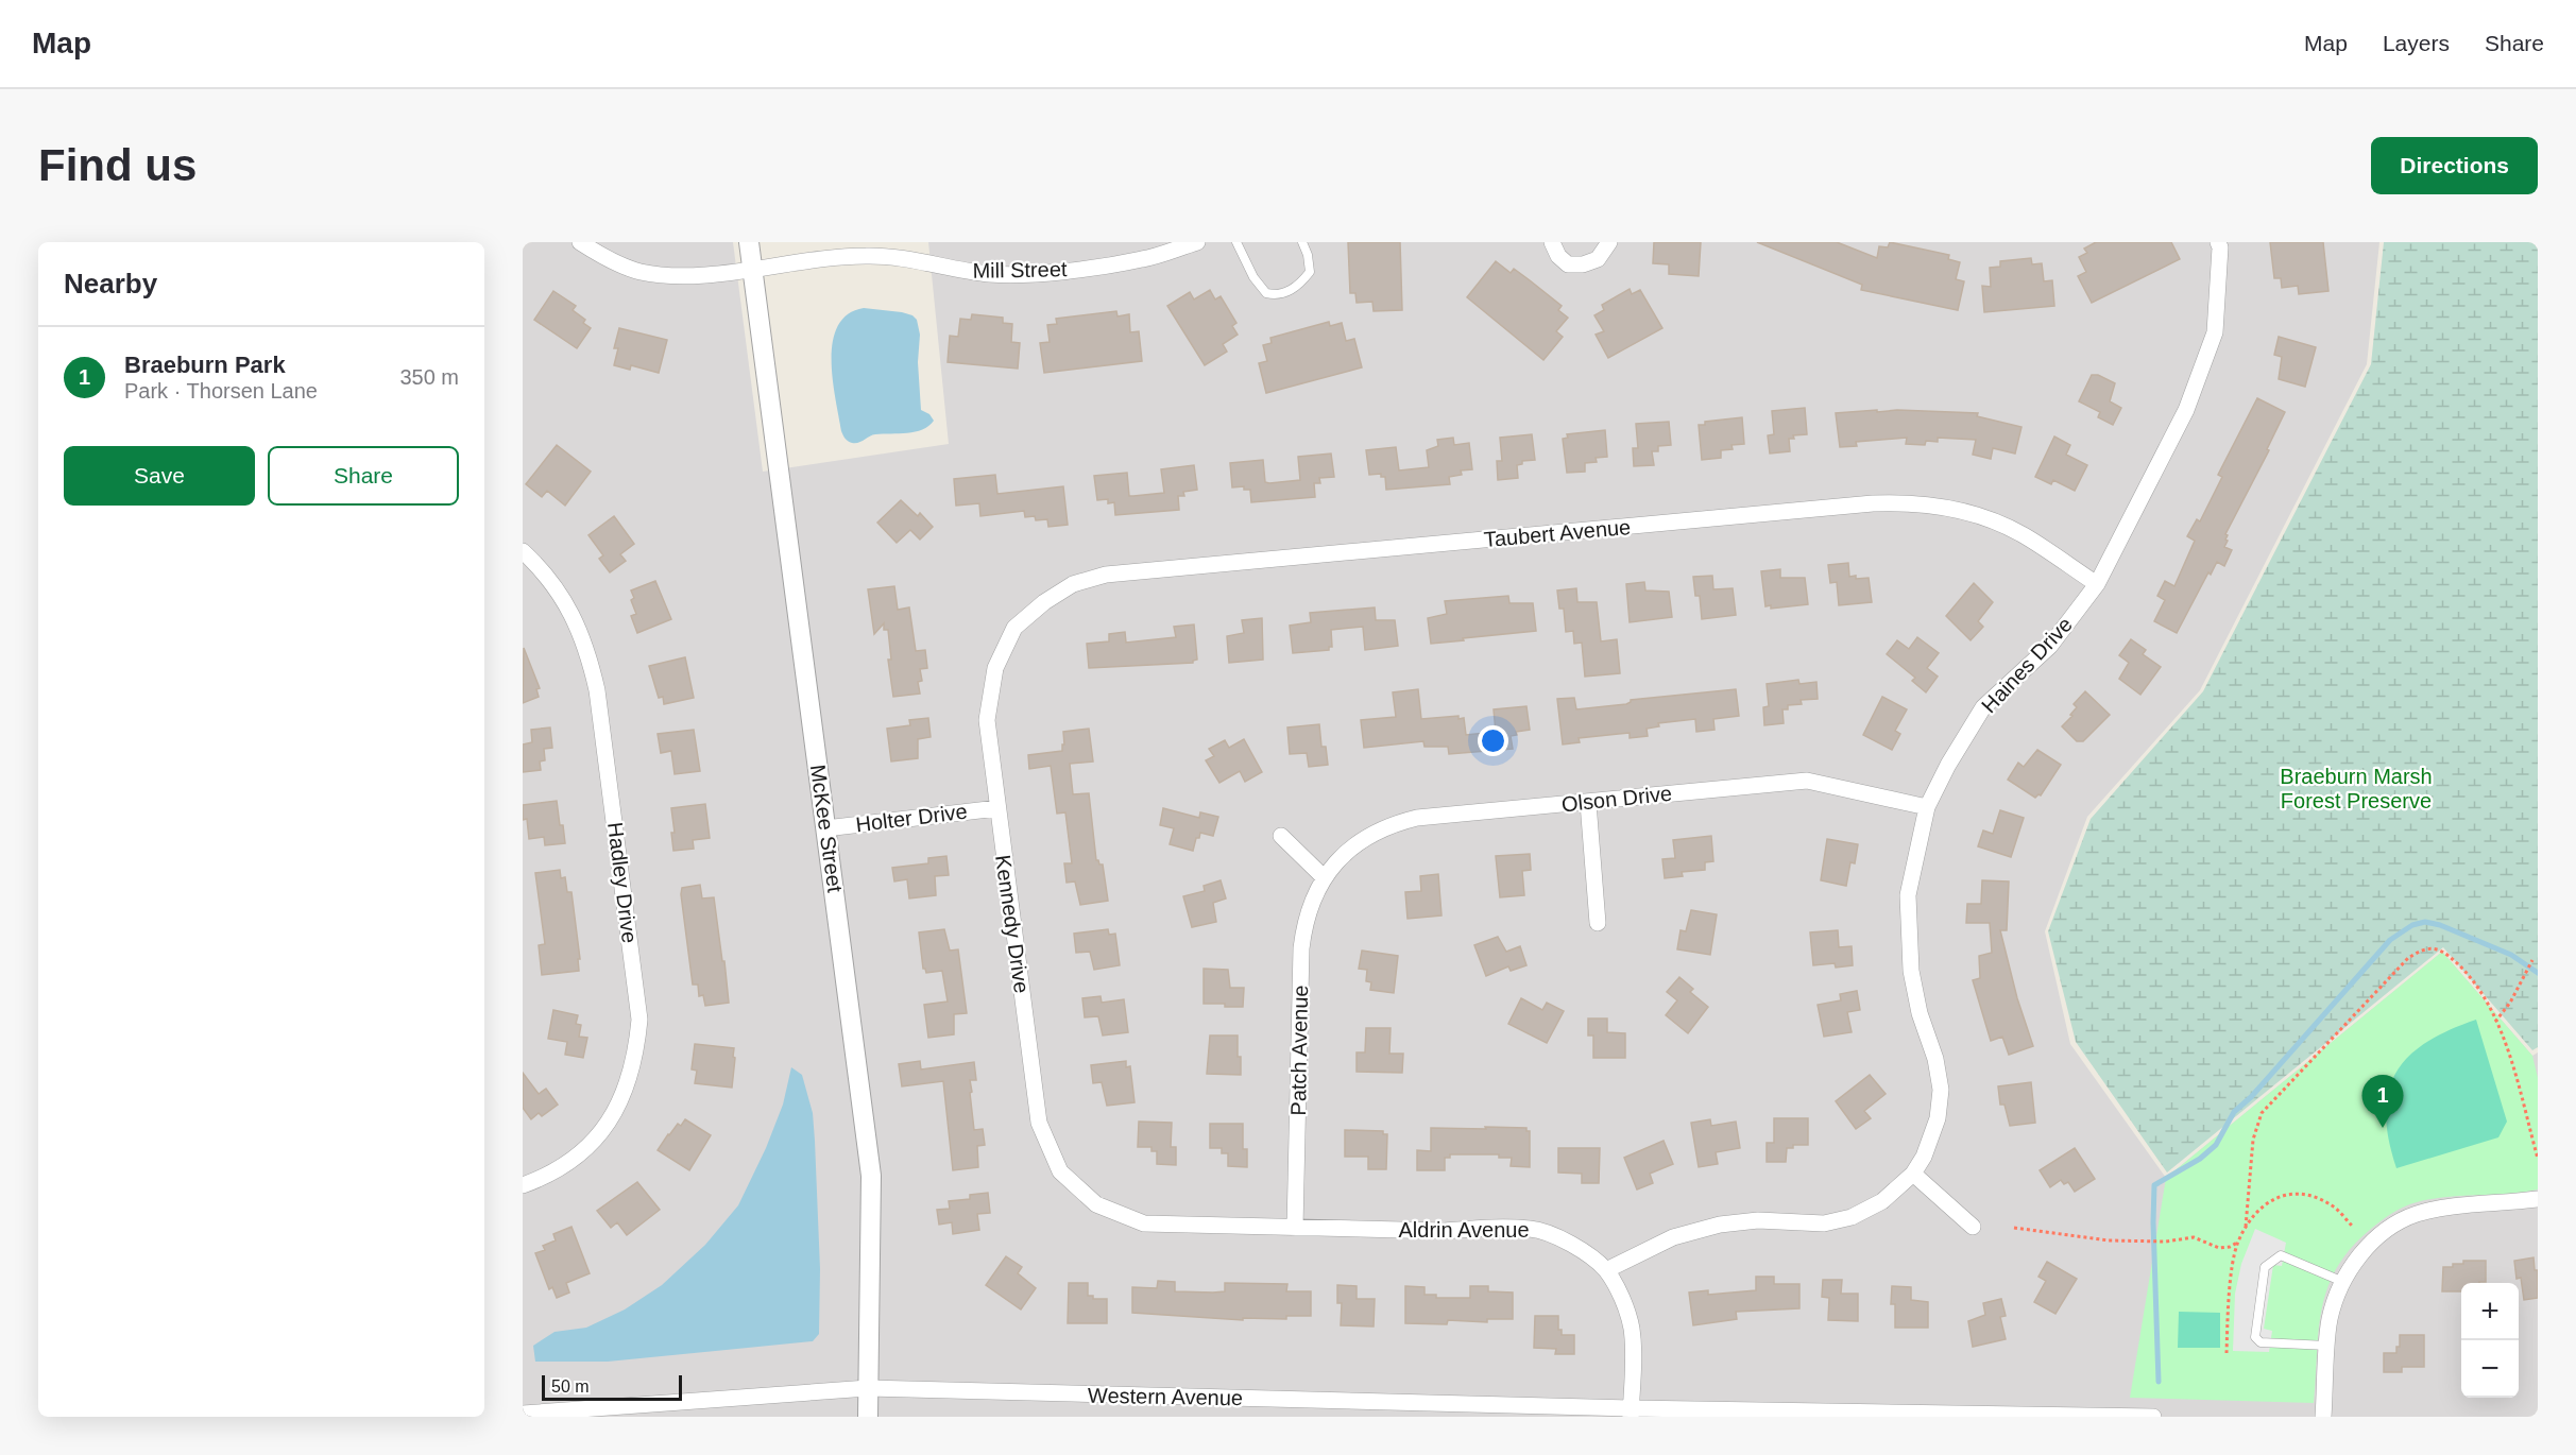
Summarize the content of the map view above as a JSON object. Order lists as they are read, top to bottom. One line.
{"streets":{"street":["Mill Street","Taubert Avenue","Haines Drive","Olson Drive","Holter Drive","McKee Street","Hadley Drive","Kennedy Drive","Patch Avenue","Aldrin Avenue","Western Avenue"]},"crossings":[["Mill Street","McKee Street"],["Taubert Avenue","Haines Drive"],["Taubert Avenue","Kennedy Drive"],["Haines Drive","Olson Drive"],["Olson Drive","Patch Avenue"],["Holter Drive","McKee Street"],["Holter Drive","Kennedy Drive"],["McKee Street","Western Avenue"],["Kennedy Drive","Aldrin Avenue"],["Patch Avenue","Aldrin Avenue"]],"parks":["Braeburn Marsh Forest Preserve"],"scale_bar":"50 m","page":{"header":"Map","nav":["Map","Layers","Share"],"buttons":["Directions",["Save","Share"]],"title":"Find us","heading":"Nearby","list":[{"mark":"1","name":"Braeburn Park","note":"Park · Thorsen Lane","value":"350 m"}],"pins":"1","map_buttons":["+","−"],"scale":"50 m"}}
